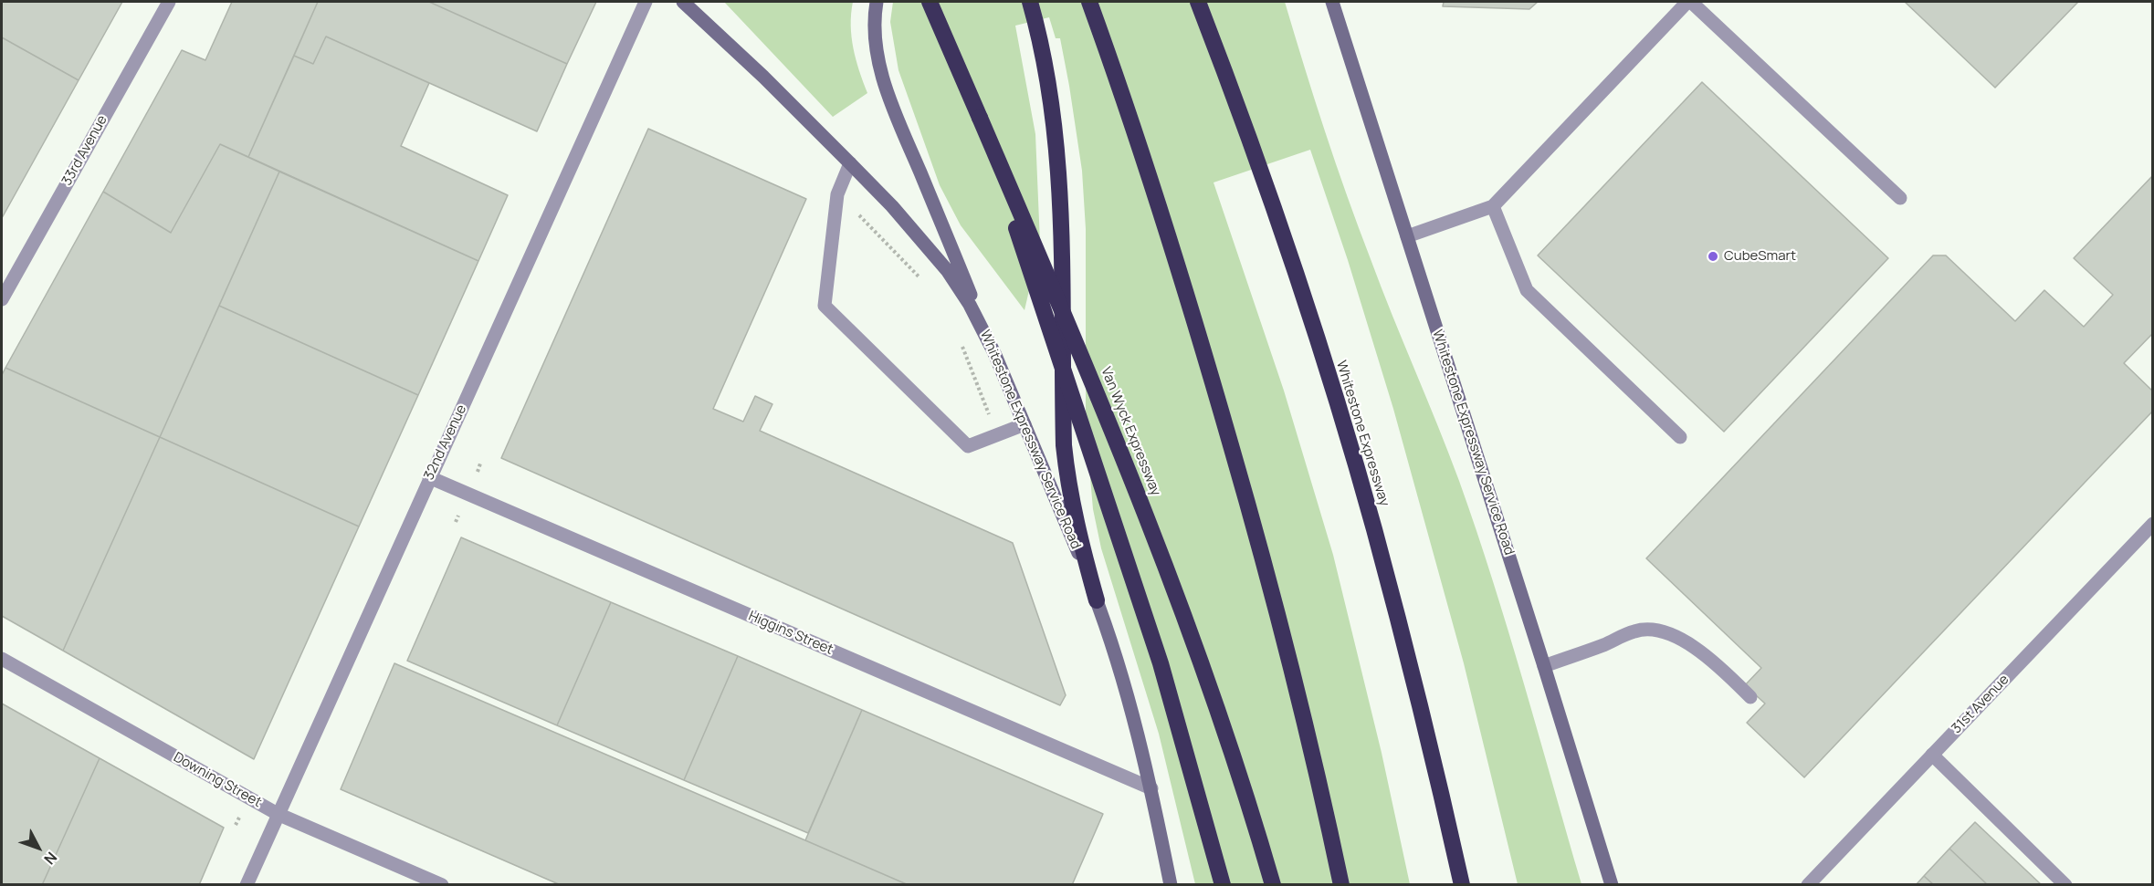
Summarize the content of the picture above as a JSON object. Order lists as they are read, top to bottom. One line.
{"streets":{"highway":["Van Wyck Expressway","Whitestone Expressway"],"main road":["Whitestone Expressway Service Road"],"street":["33rd Avenue","32nd Avenue","Higgins Street","31st Avenue","Downing Street"]},"crossings":[["Whitestone Expressway Service Road","Higgins Street"],["32nd Avenue","Higgins Street"],["32nd Avenue","Downing Street"]],"places":["CubeSmart"],"north":"bottom right"}
